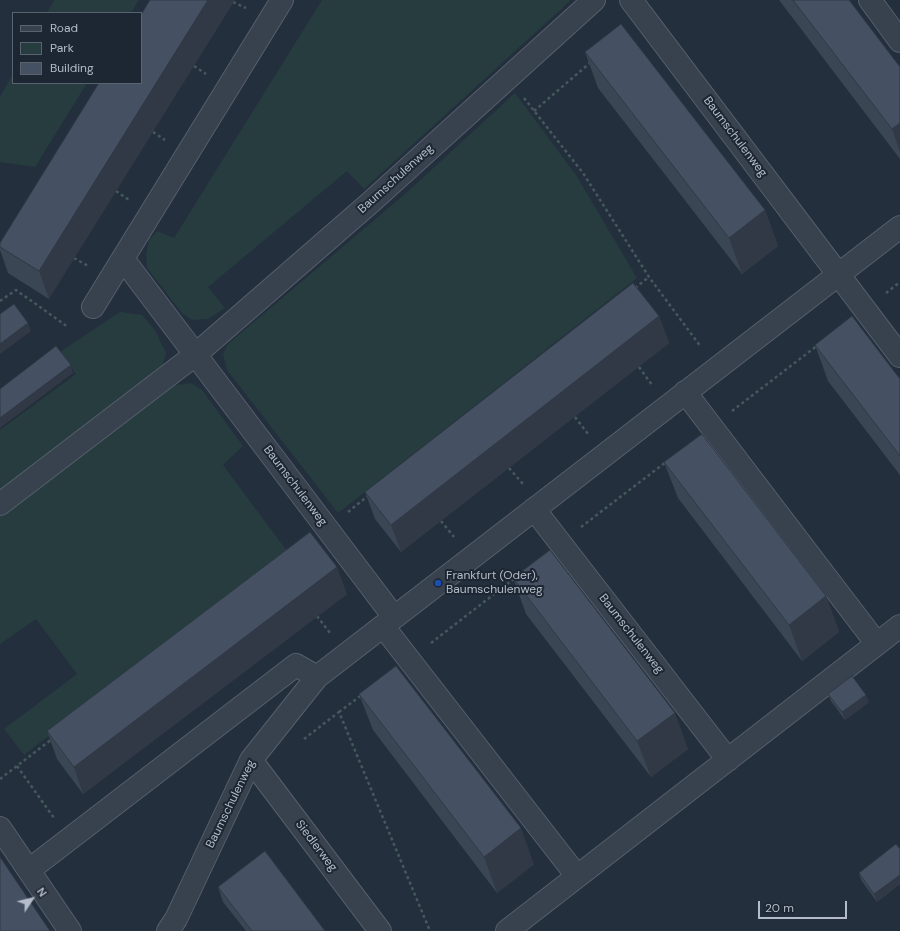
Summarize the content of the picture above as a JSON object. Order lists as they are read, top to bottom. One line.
{"streets":{"street":["Baumschulenweg","Siedlerweg"]},"crossings":[["Baumschulenweg","Siedlerweg"]],"places":["Frankfurt (Oder), Baumschulenweg"],"legend":["Road","Park","Building"],"scale_bar":"20 m","north":"top right"}
